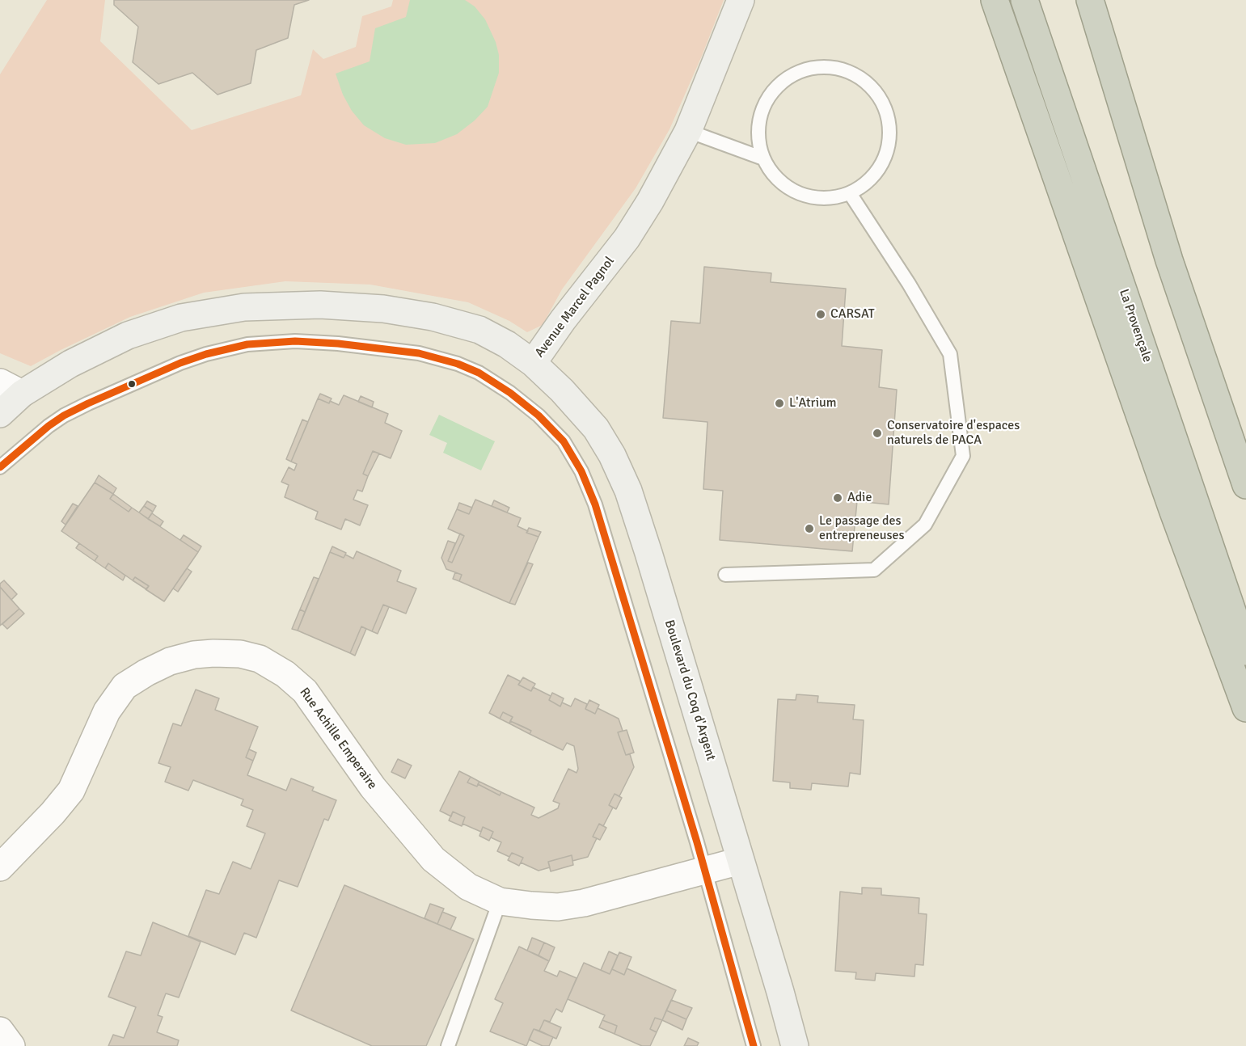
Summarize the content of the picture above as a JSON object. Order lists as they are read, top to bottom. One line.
{"streets":{"highway":["La Provençale"],"street":["Avenue Marcel Pagnol","Boulevard du Coq d'Argent","Rue Achille Emperaire"]},"crossings":[["Avenue Marcel Pagnol","Boulevard du Coq d'Argent"],["Boulevard du Coq d'Argent","Rue Achille Emperaire"]],"places":["CARSAT","L'Atrium","Conservatoire d'espaces naturels de PACA","Adie","Le passage des entrepreneuses"]}
